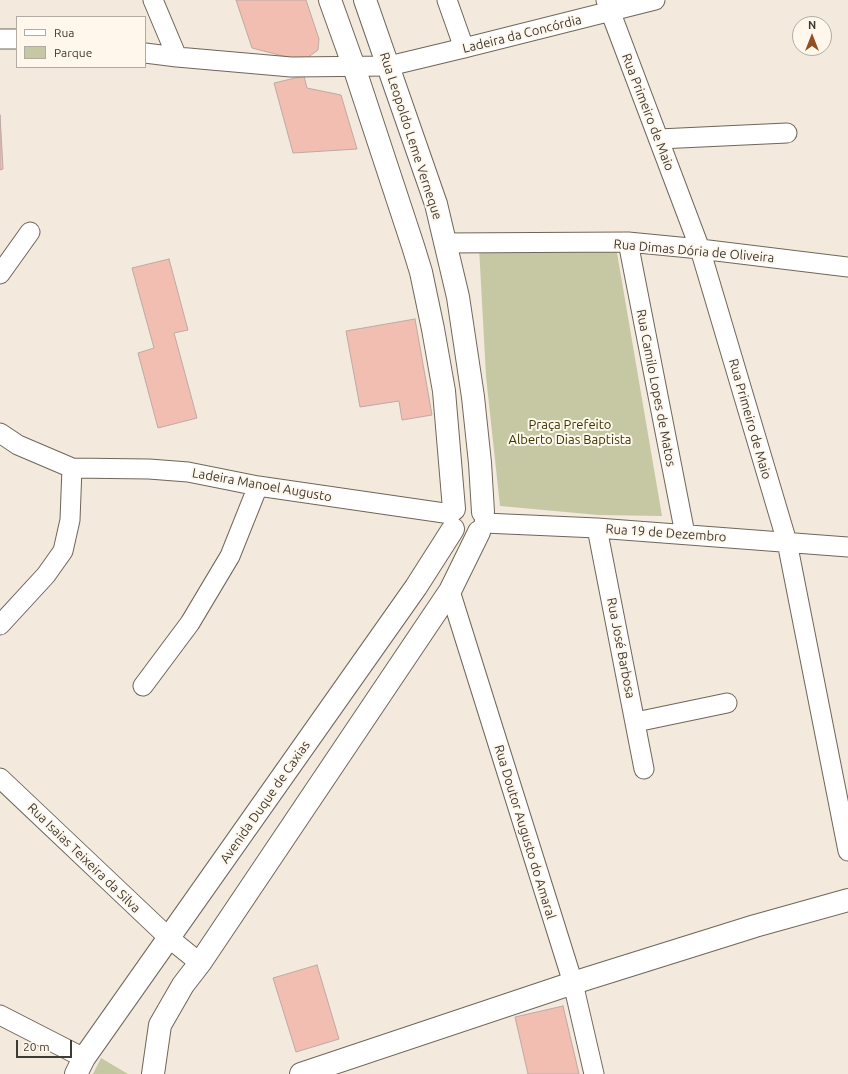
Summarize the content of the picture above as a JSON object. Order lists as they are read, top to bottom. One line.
{"streets":{"main road":["Rua Leopoldo Leme Verneque","Avenida Duque de Caxias"],"street":["Ladeira da Concórdia","Rua Primeiro de Maio","Rua Dimas Dória de Oliveira","Rua Camilo Lopes de Matos","Ladeira Manoel Augusto","Rua 19 de Dezembro","Rua José Barbosa","Rua Doutor Augusto do Amaral","Rua Isaias Teixeira da Silva"]},"crossings":[["Ladeira da Concórdia","Rua Primeiro de Maio"],["Ladeira da Concórdia","Rua Leopoldo Leme Verneque"],["Rua Primeiro de Maio","Rua Dimas Dória de Oliveira"],["Rua Primeiro de Maio","Rua 19 de Dezembro"],["Rua Leopoldo Leme Verneque","Rua Dimas Dória de Oliveira"],["Rua Leopoldo Leme Verneque","Ladeira Manoel Augusto"],["Rua Leopoldo Leme Verneque","Rua 19 de Dezembro"],["Rua Leopoldo Leme Verneque","Avenida Duque de Caxias"],["Rua Dimas Dória de Oliveira","Rua Camilo Lopes de Matos"],["Rua Camilo Lopes de Matos","Rua 19 de Dezembro"],["Ladeira Manoel Augusto","Rua 19 de Dezembro"],["Ladeira Manoel Augusto","Avenida Duque de Caxias"],["Rua 19 de Dezembro","Rua José Barbosa"],["Rua 19 de Dezembro","Avenida Duque de Caxias"],["Avenida Duque de Caxias","Rua Isaias Teixeira da Silva"]],"parks":["Praça Prefeito Alberto Dias Baptista"],"legend":["Rua","Parque"],"scale_bar":"20 m","north":"top"}
